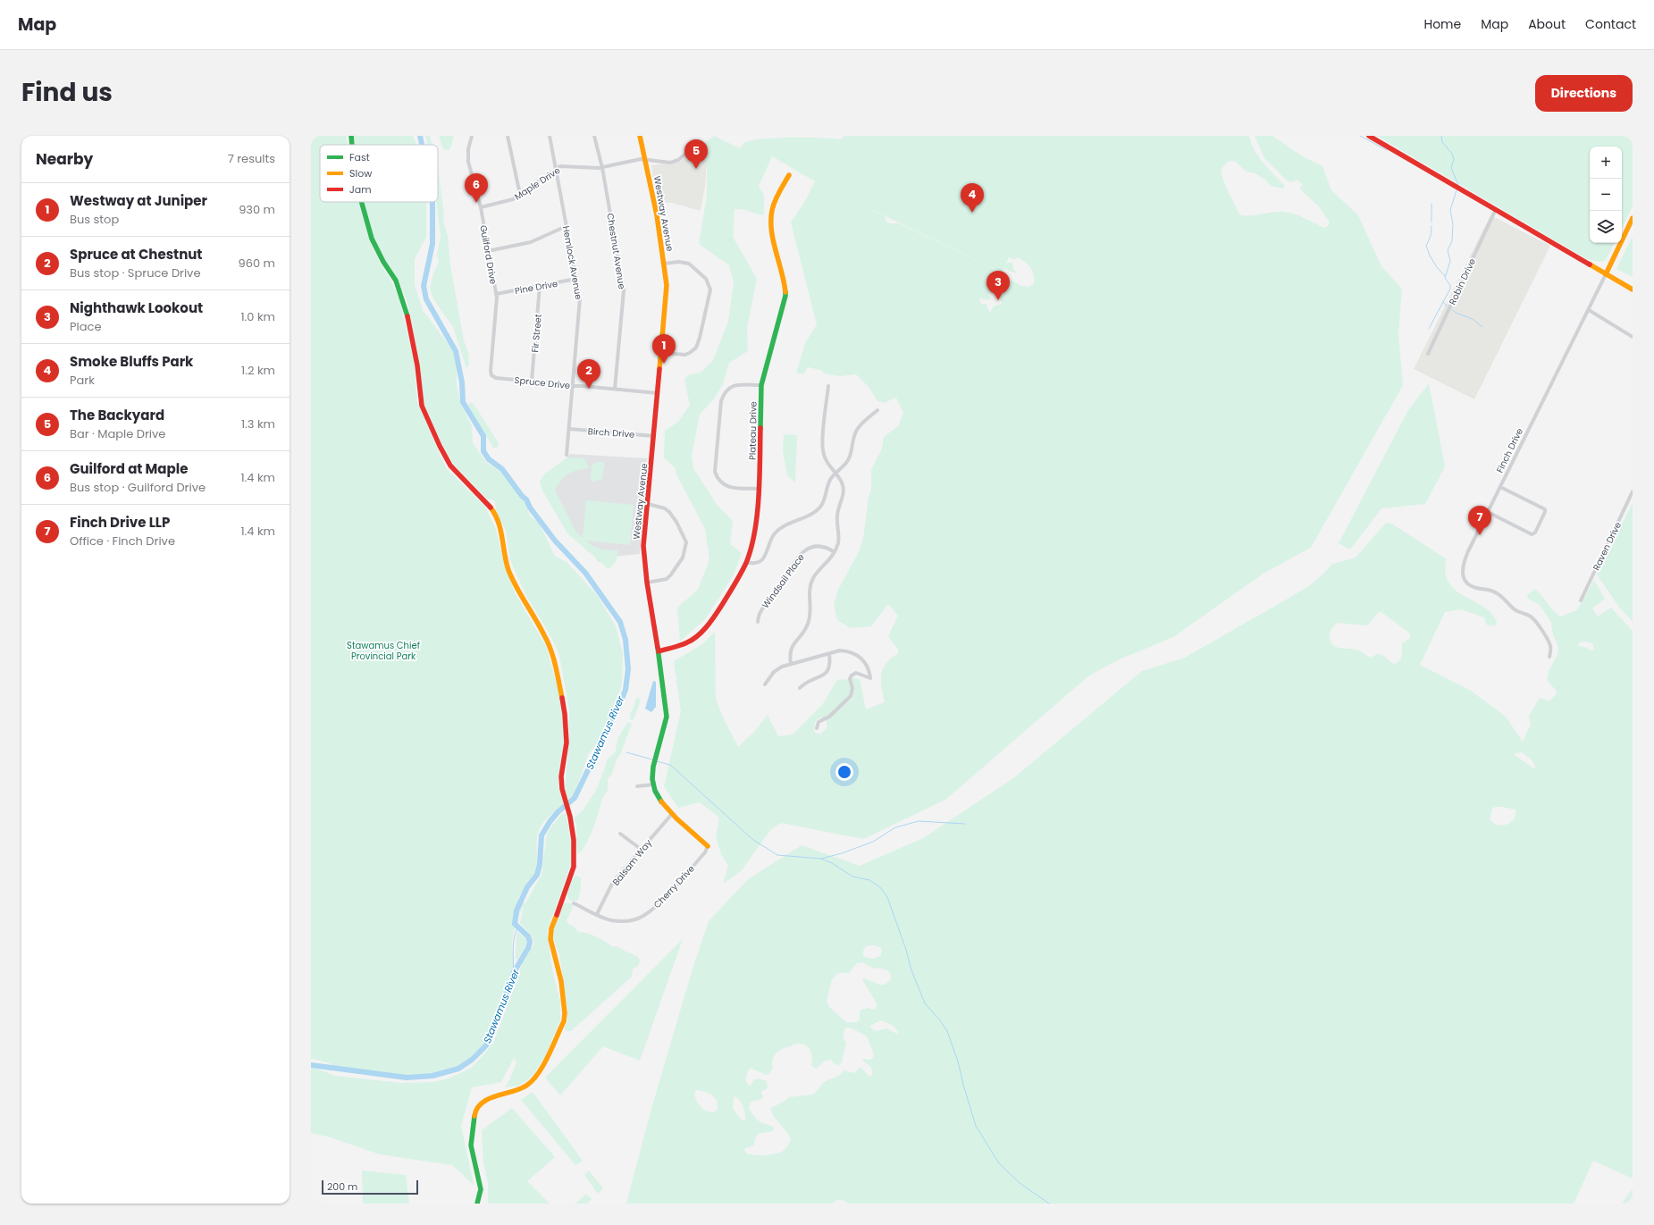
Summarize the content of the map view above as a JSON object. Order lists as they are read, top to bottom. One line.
{"streets":{"street":["Maple Drive","Westway Avenue","Chestnut Avenue","Guilford Drive","Hemlock Avenue","Robin Drive","Pine Drive","Fir Street","Spruce Drive","Plateau Drive","Birch Drive","Finch Drive","Raven Drive","Windsail Place","Balsam Way","Cherry Drive"]},"crossings":[["Maple Drive","Westway Avenue"],["Maple Drive","Chestnut Avenue"],["Maple Drive","Guilford Drive"],["Maple Drive","Hemlock Avenue"],["Westway Avenue","Spruce Drive"],["Westway Avenue","Plateau Drive"],["Westway Avenue","Birch Drive"],["Westway Avenue","Balsam Way"],["Westway Avenue","Cherry Drive"],["Chestnut Avenue","Spruce Drive"],["Guilford Drive","Pine Drive"],["Guilford Drive","Spruce Drive"],["Hemlock Avenue","Pine Drive"],["Hemlock Avenue","Spruce Drive"],["Hemlock Avenue","Birch Drive"],["Pine Drive","Fir Street"],["Fir Street","Spruce Drive"],["Balsam Way","Cherry Drive"]],"water":["Stawamus River"],"parks":["Stawamus Chief Provincial Park"],"legend":["Fast","Slow","Jam"],"scale_bar":"200 m","page":{"header":"Map","nav":["Home","Map","About","Contact"],"title":"Find us","buttons":"Directions","heading":["Nearby","7 results"],"pins":["5","6","4","3","1","2","7"],"map_buttons":["+","−"],"list":[{"mark":"1","name":"Westway at Juniper","note":"Bus stop","value":"930 m"},{"mark":"2","name":"Spruce at Chestnut","note":"Bus stop · Spruce Drive","value":"960 m"},{"mark":"3","name":"Nighthawk Lookout","note":"Place","value":"1.0 km"},{"mark":"4","name":"Smoke Bluffs Park","note":"Park","value":"1.2 km"},{"mark":"5","name":"The Backyard","note":"Bar · Maple Drive","value":"1.3 km"},{"mark":"6","name":"Guilford at Maple","note":"Bus stop · Guilford Drive","value":"1.4 km"},{"mark":"7","name":"Finch Drive LLP","note":"Office · Finch Drive","value":"1.4 km"}],"scale":"200 m"}}
